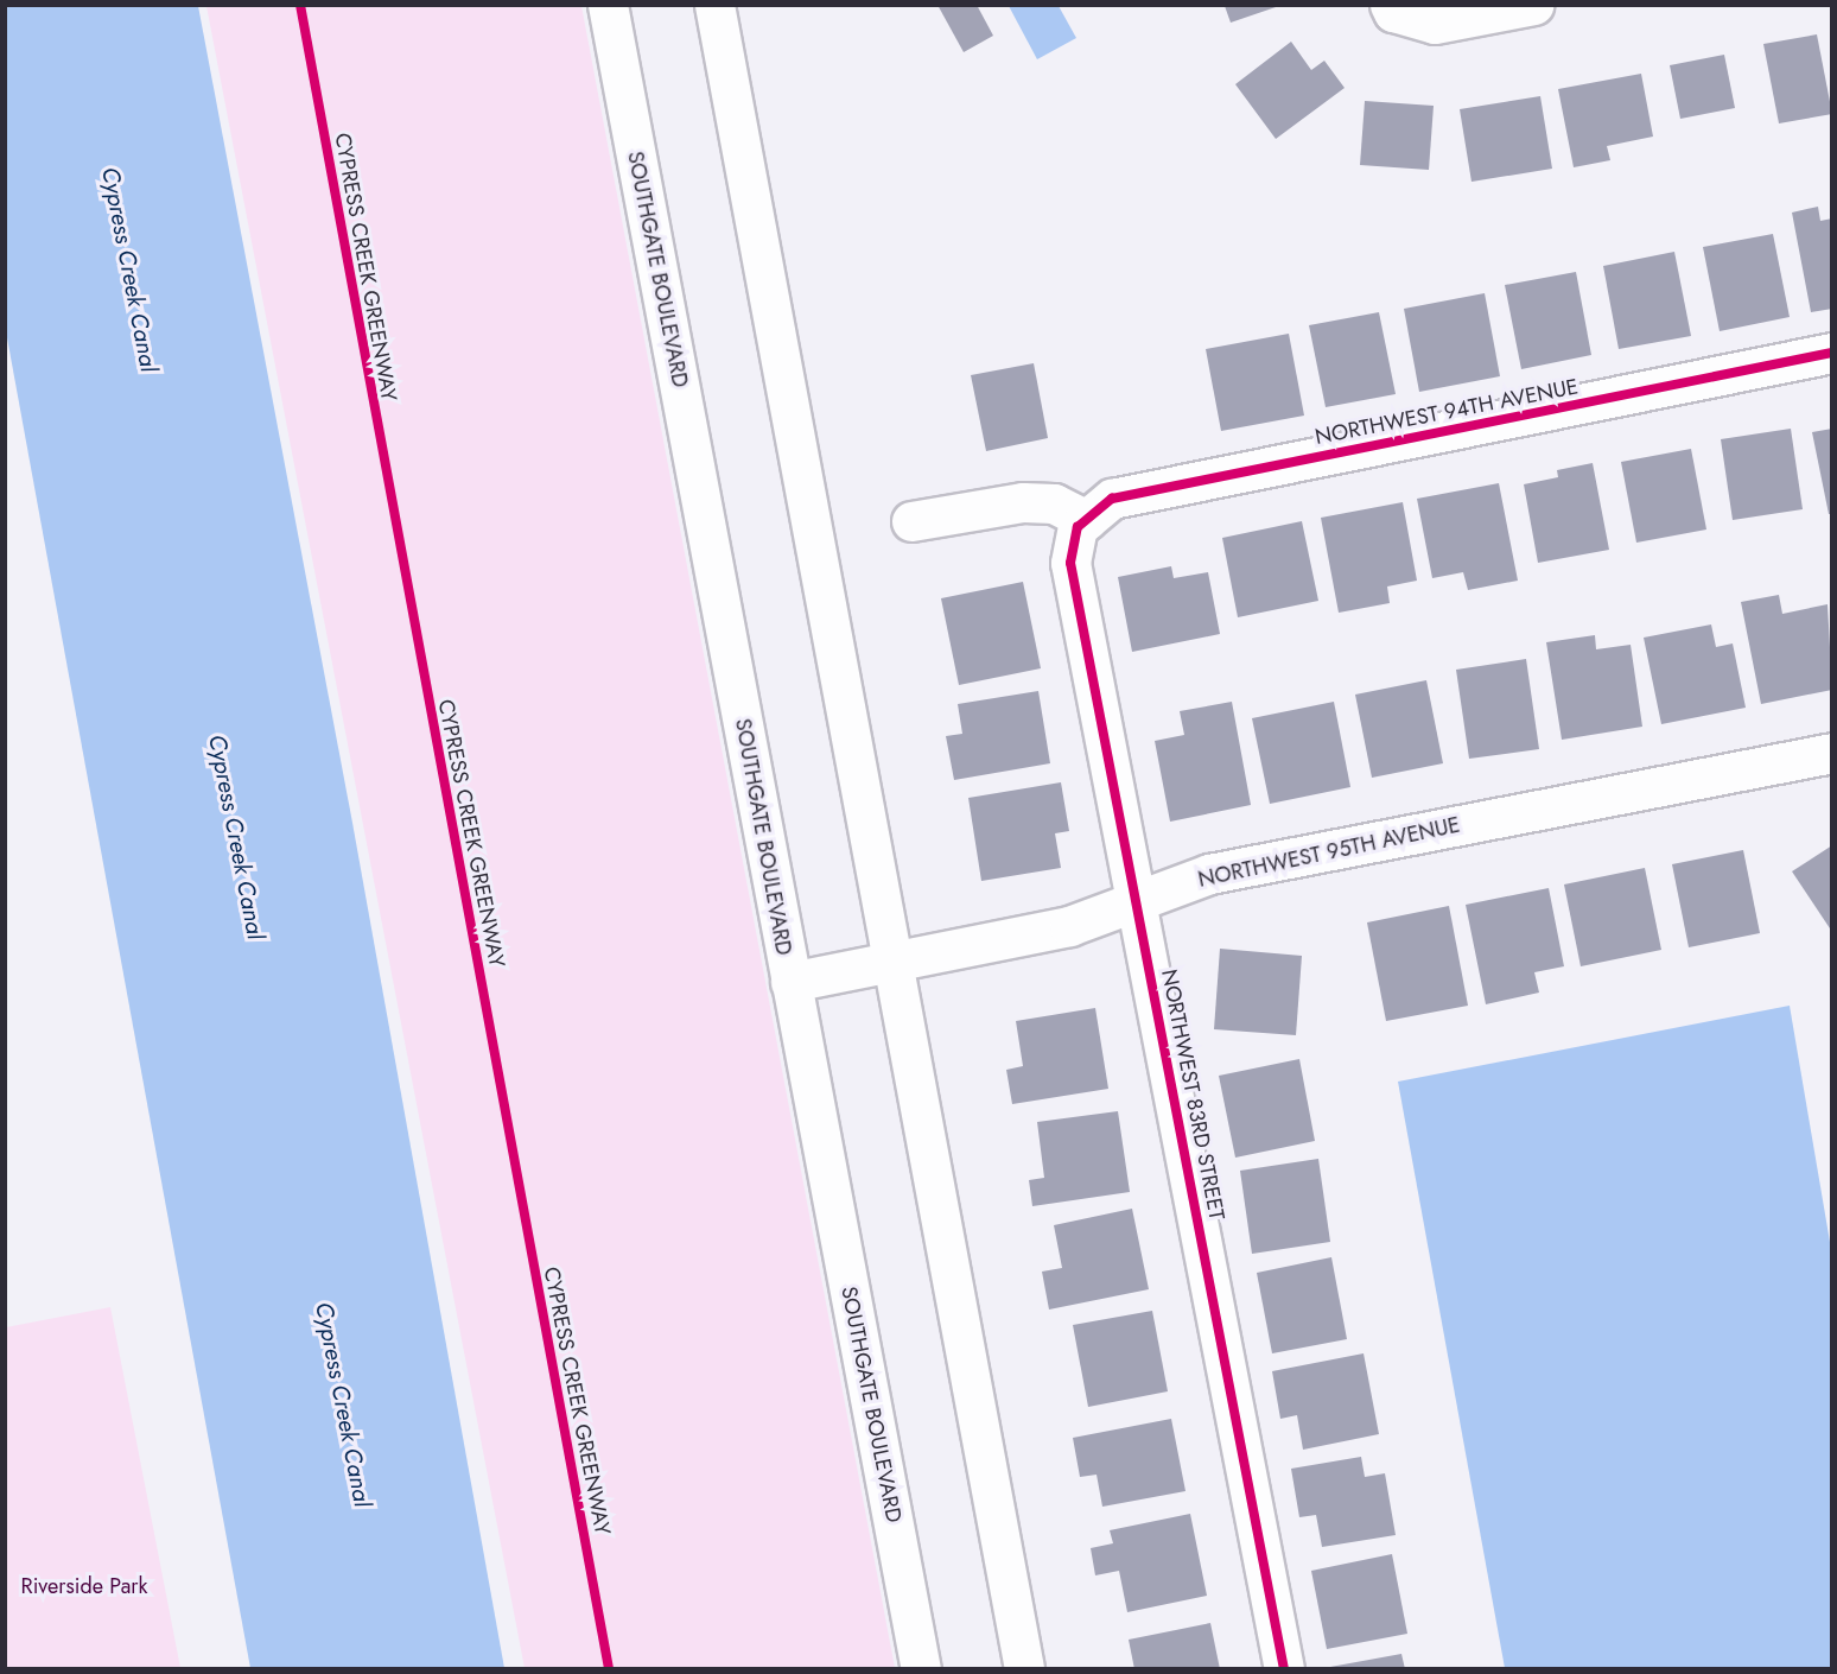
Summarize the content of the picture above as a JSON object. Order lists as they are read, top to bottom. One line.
{"streets":{"main road":["SOUTHGATE BOULEVARD","NORTHWEST 94TH AVENUE","NORTHWEST 95TH AVENUE","NORTHWEST 83RD STREET"],"cycle path":["CYPRESS CREEK GREENWAY"]},"crossings":[["SOUTHGATE BOULEVARD","NORTHWEST 95TH AVENUE"],["NORTHWEST 94TH AVENUE","NORTHWEST 83RD STREET"],["NORTHWEST 95TH AVENUE","NORTHWEST 83RD STREET"]],"water":["Cypress Creek Canal"],"parks":["Riverside Park"]}
